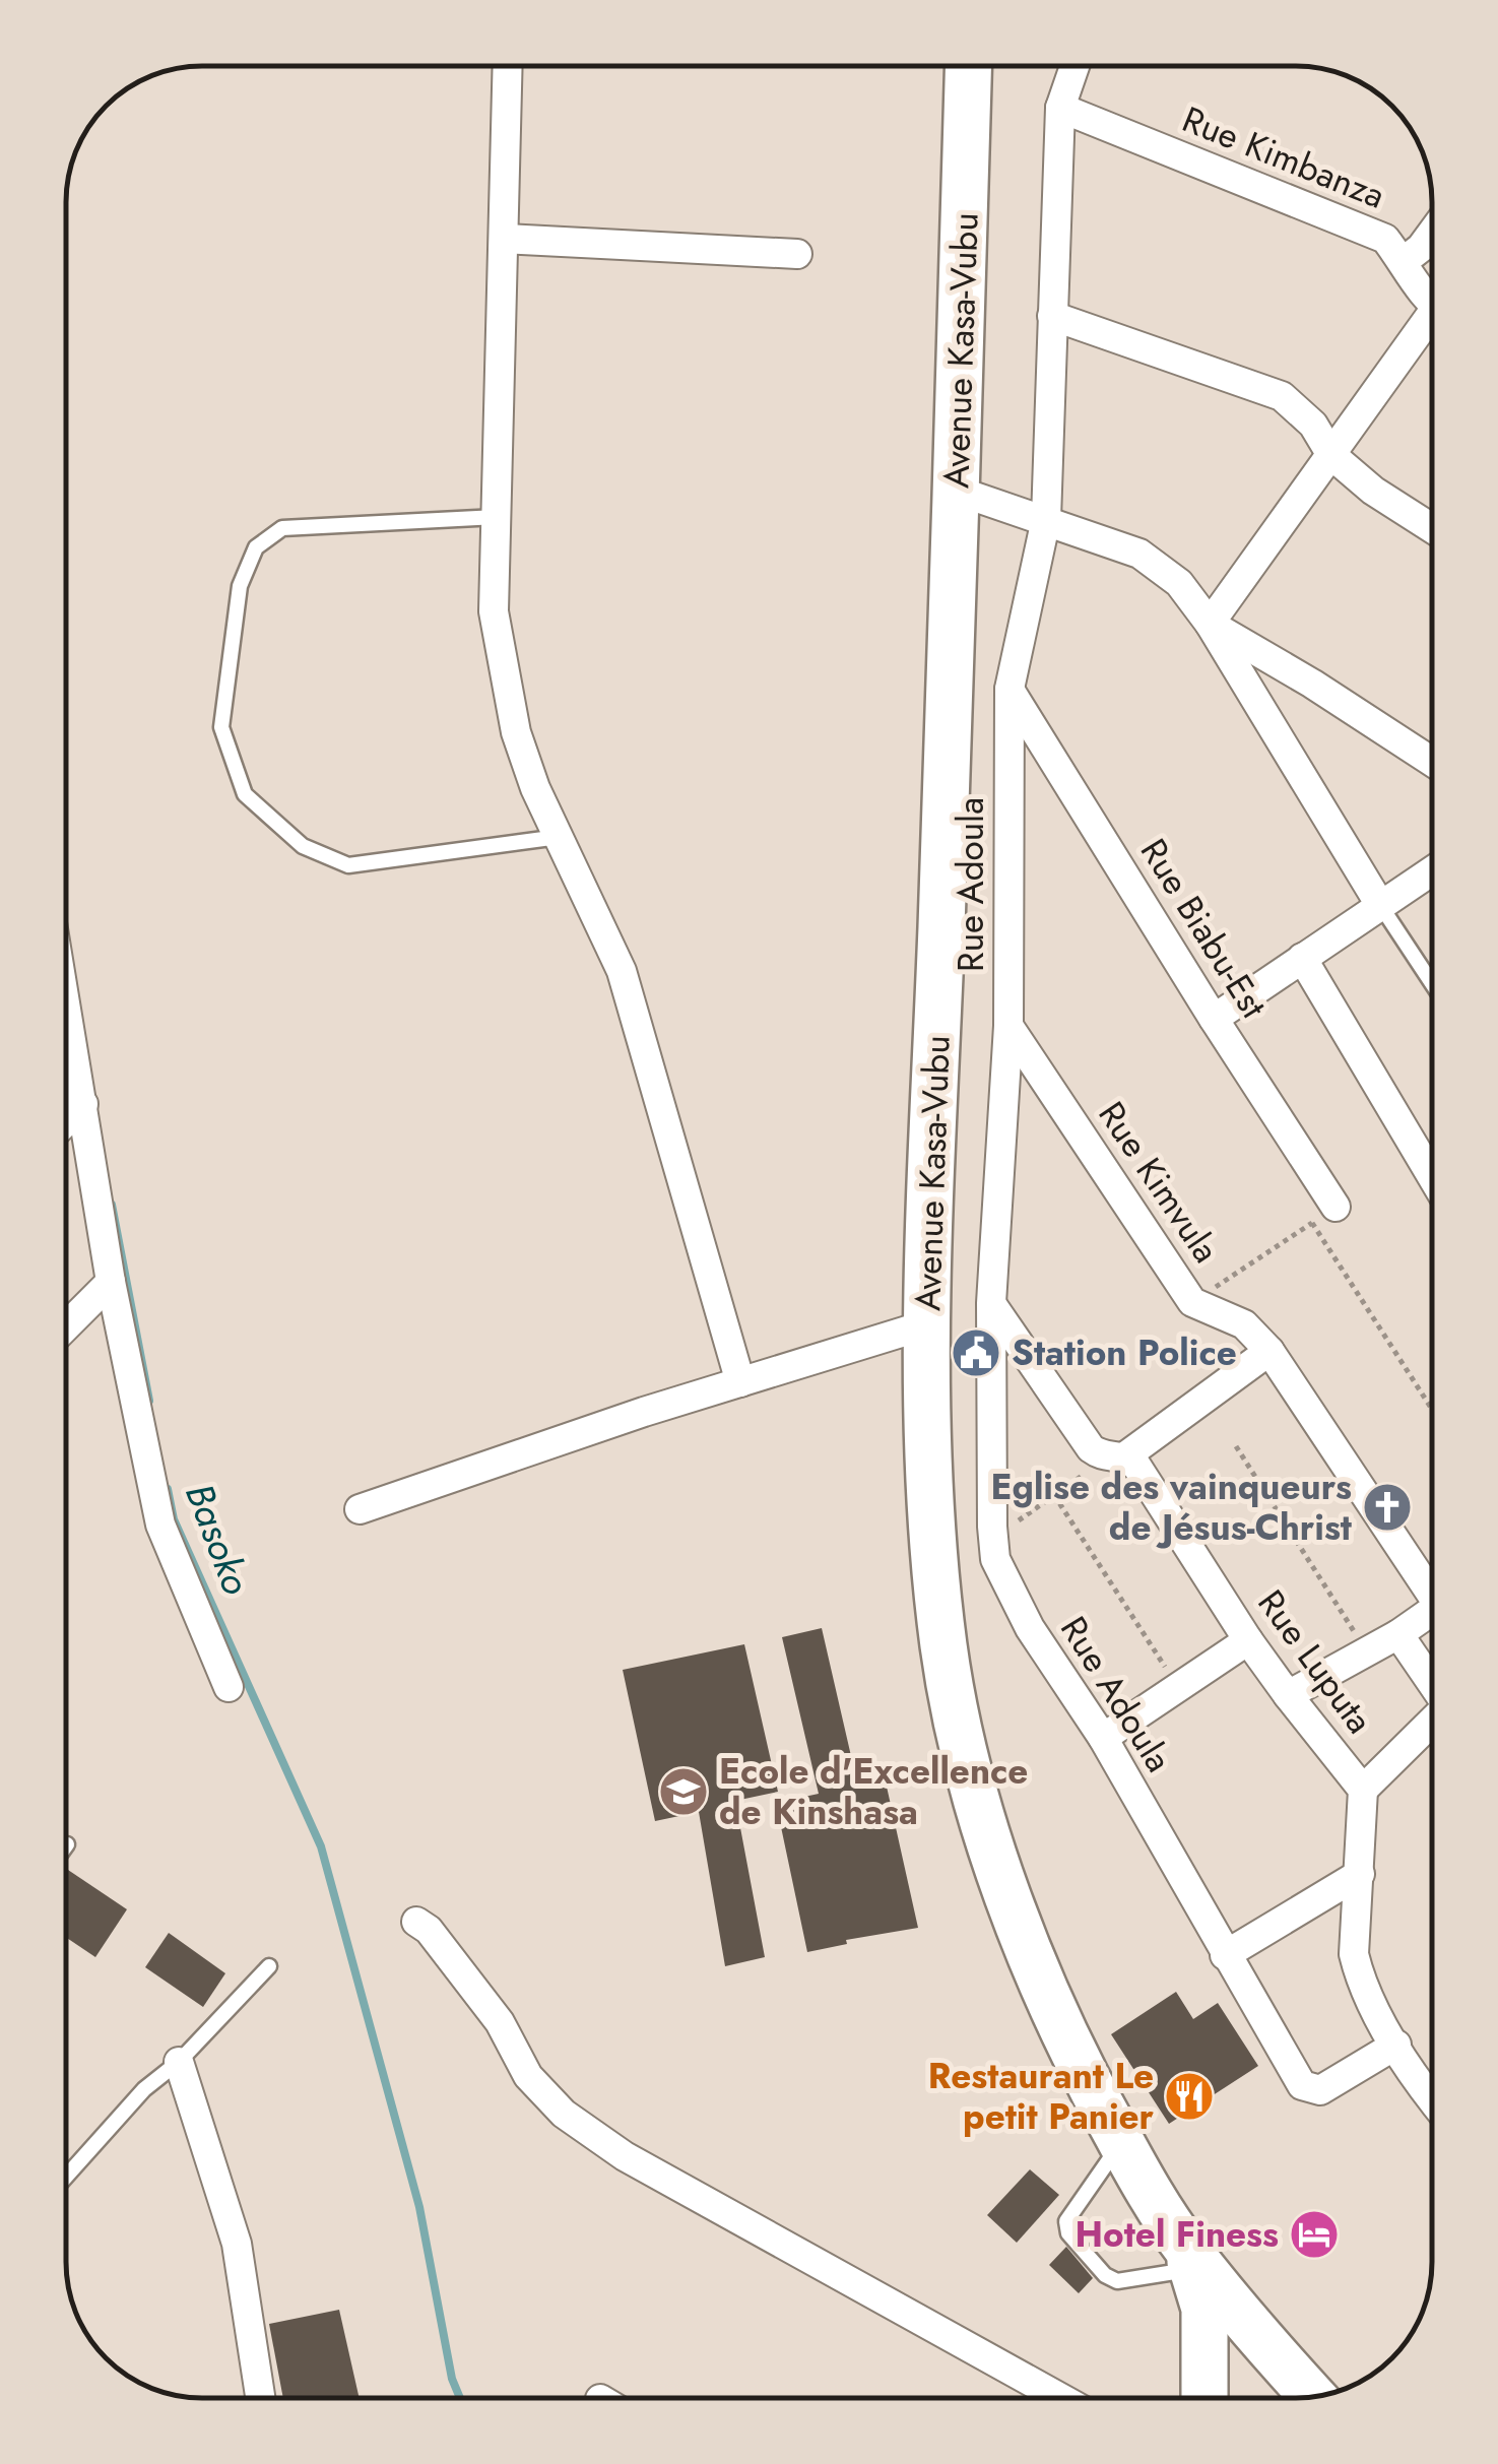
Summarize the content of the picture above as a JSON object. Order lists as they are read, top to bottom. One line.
{"streets":{"main road":["Avenue Kasa-Vubu"],"street":["Rue Kimbanza","Rue Adoula","Rue Biabu-Est","Rue Kimvula","Rue Luputa"]},"crossings":[["Rue Kimbanza","Rue Adoula"],["Rue Adoula","Rue Biabu-Est"],["Rue Adoula","Rue Kimvula"],["Rue Adoula","Rue Luputa"]],"water":["Basoko"],"places":{"public building":["Station Police"],"church":["Eglise des vainqueurs de Jésus-Christ"],"school or university":["Ecole d'Excellence de Kinshasa"],"restaurant":["Restaurant Le petit Panier"],"hotel":["Hotel Finess"]}}
